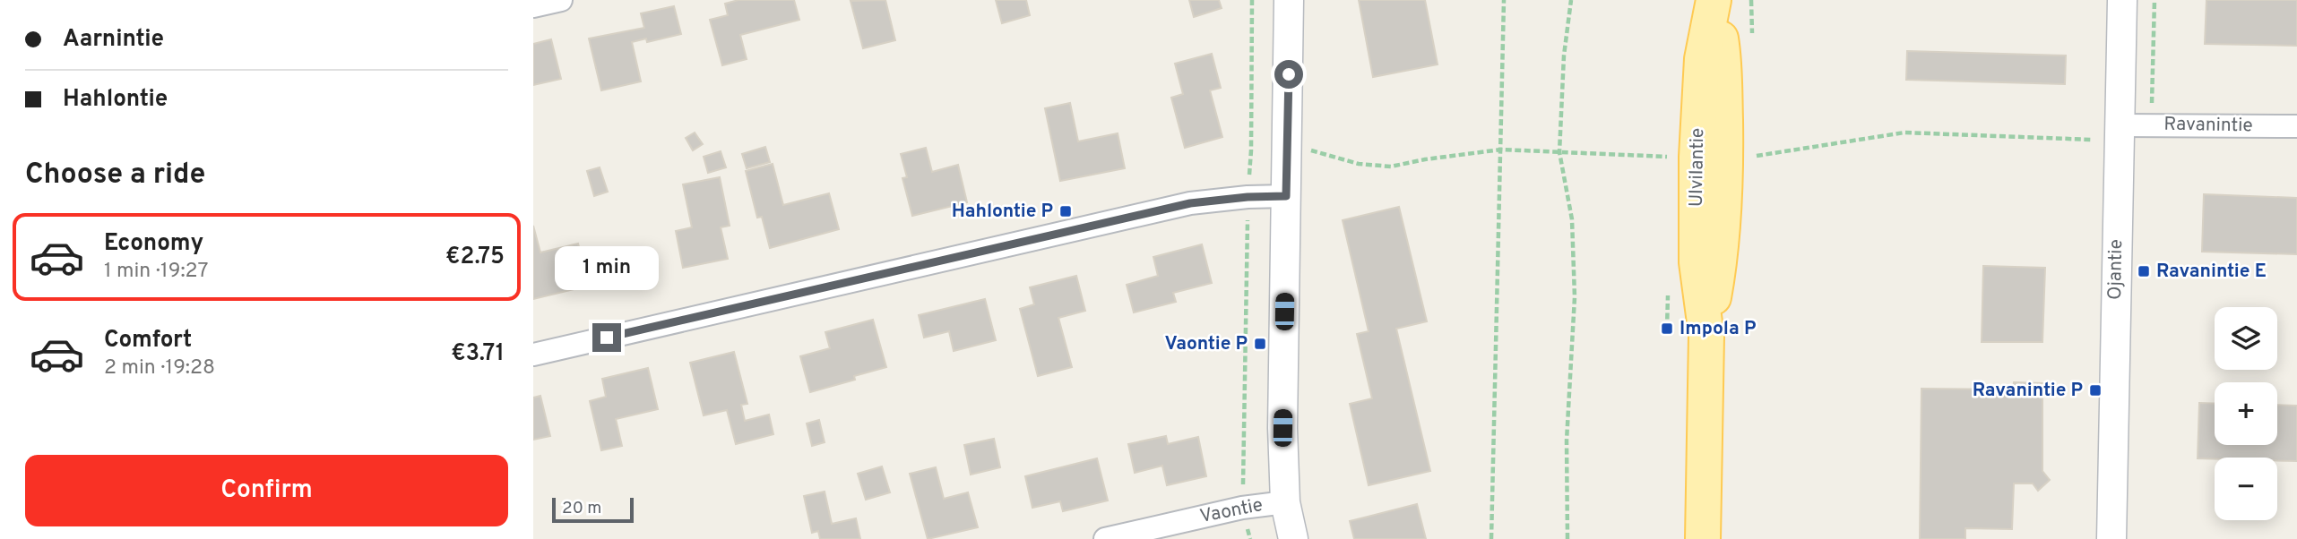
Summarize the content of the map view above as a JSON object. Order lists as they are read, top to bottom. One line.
{"streets":{"main road":["Ulvilantie"],"street":["Ravanintie","Ojantie","Vaontie"]},"crossings":[["Ravanintie","Ojantie"]],"places":{"transit":["Hahlontie P","Ravanintie E","Impola P","Vaontie P","Ravanintie P"]},"scale_bar":"20 m","page":{"banner":["Aarnintie","Hahlontie"],"heading":"Choose a ride","list":[{"name":"Economy","note":"1 min · 19:27","value":"€2.75"},{"name":"Comfort","note":"2 min · 19:28","value":"€3.71"}],"bubble":"1 min","map_buttons":["+","−"],"buttons":"Confirm","scale":"20 m"}}
